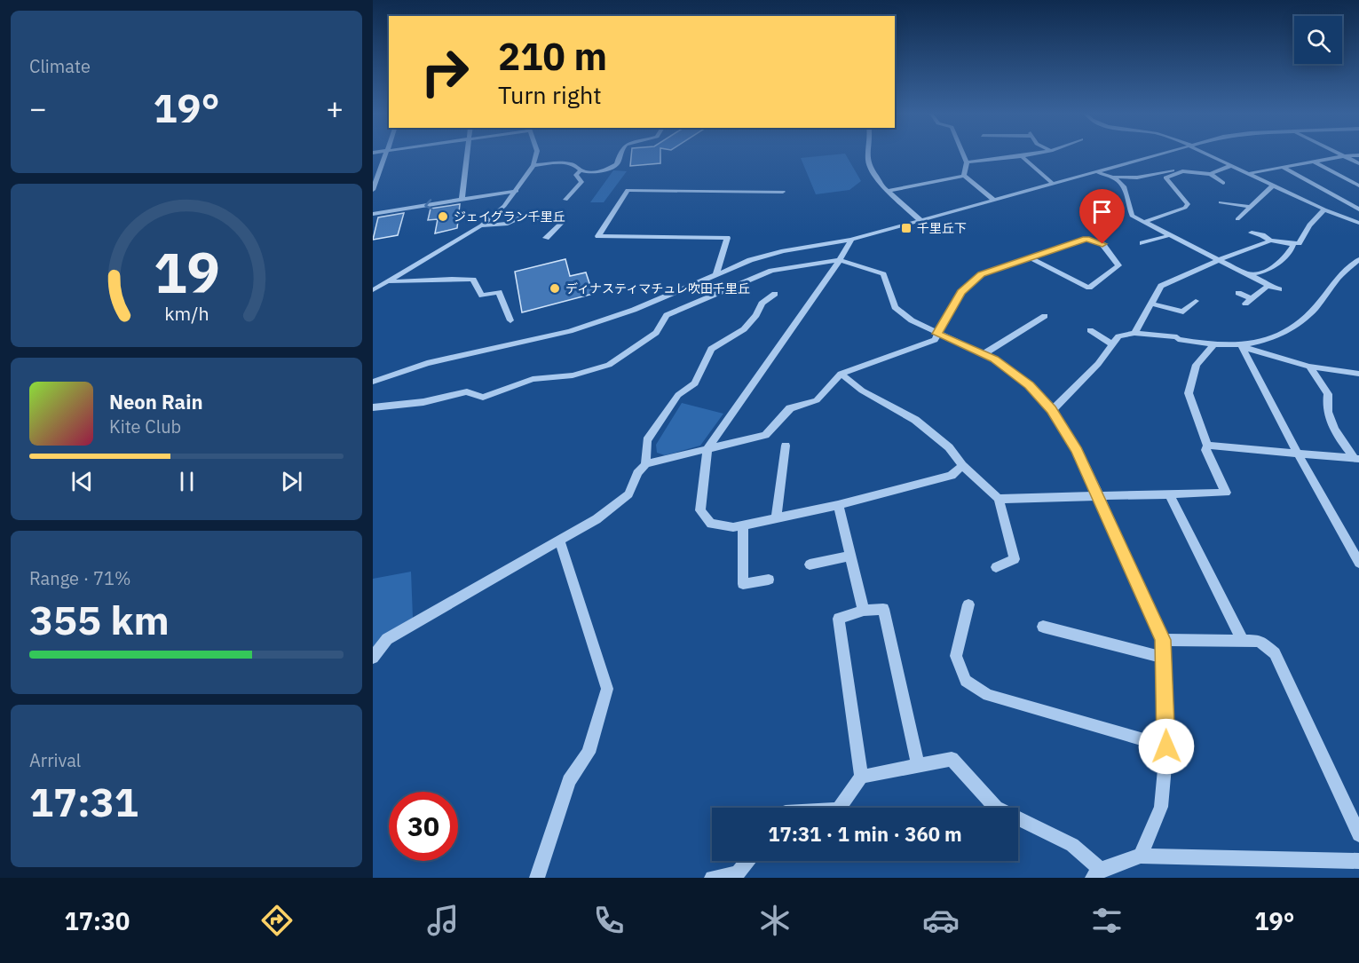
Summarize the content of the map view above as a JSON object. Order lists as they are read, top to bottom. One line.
{"places":{"other":["ジェイグラン千里丘","ディナスティマチュレ吹田千里丘"],"transit":["千里丘下"]},"page":{"tile":["Climate",["Range · 71%","355 km"],["Arrival","17:31"]],"turn":["210 m","Turn right"],"heat":["−","19°","+"],"song":["Neon Rain","Kite Club"],"limit":"30","trip":"17:31 · 1 min · 360 m","tabs":["17:30","19°"],"gauge":["19","km/h"]}}
